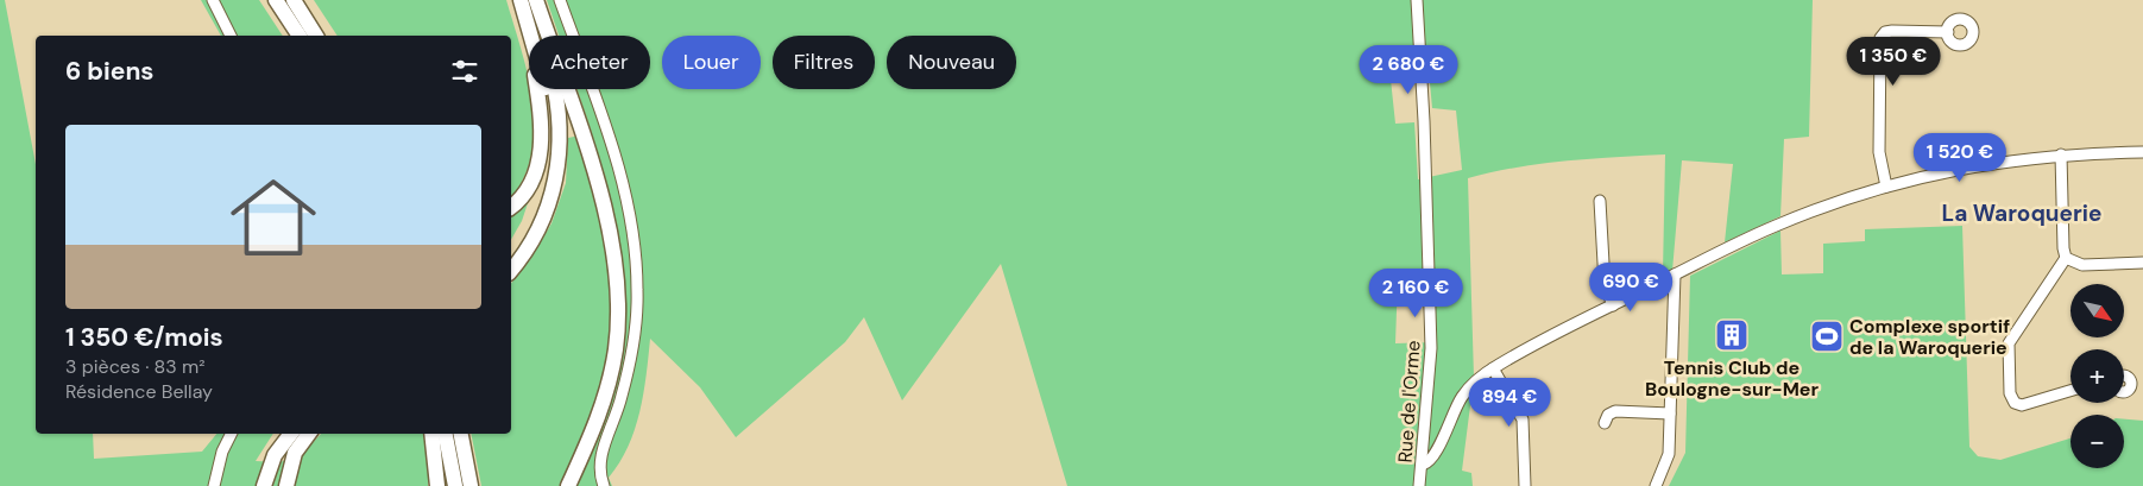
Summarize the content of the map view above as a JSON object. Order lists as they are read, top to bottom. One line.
{"streets":{"street":["Rue de l'Orme"]},"districts":["La Waroquerie"],"places":{"building":["Tennis Club de Boulogne-sur-Mer"],"sports":["Complexe sportif de la Waroquerie"]},"north":"bottom right","page":{"chip":["Acheter","Louer","Filtres","Nouveau"],"heading":"6 biens","price":["1 350 €","2 680 €","1 520 €","690 €","2 160 €","894 €"],"list":[{"name":"1 350 €/mois","note":"3 pièces · 83 m² · Résidence Bellay"}],"map_buttons":["+","−"]}}
